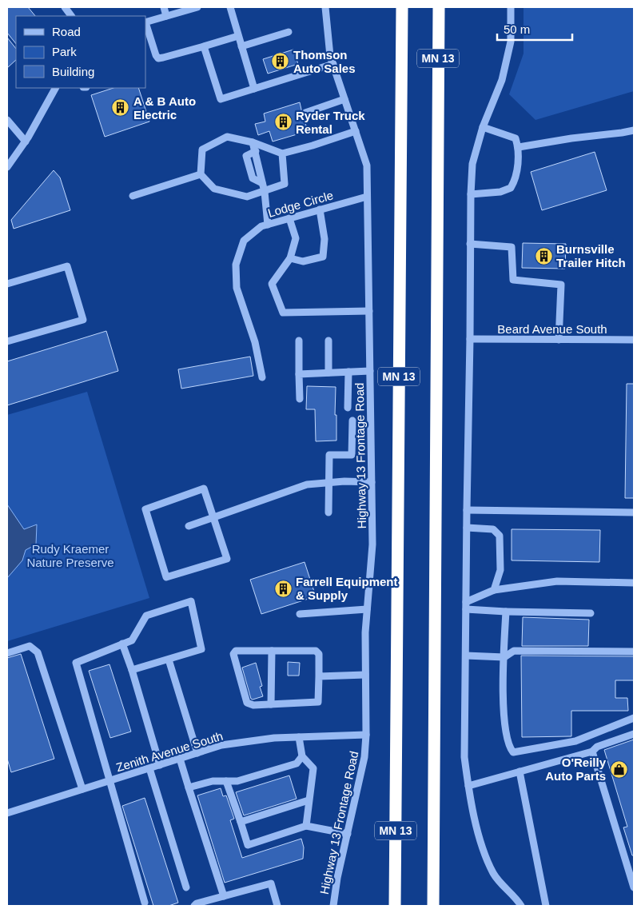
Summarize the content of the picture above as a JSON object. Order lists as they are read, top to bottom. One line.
{"streets":{"highway":["MN 13"],"street":["Lodge Circle","Beard Avenue South","Highway 13 Frontage Road","Zenith Avenue South"]},"crossings":[["Lodge Circle","Highway 13 Frontage Road"],["Highway 13 Frontage Road","Zenith Avenue South"]],"parks":["Rudy Kraemer Nature Preserve"],"places":{"building":["Thomson Auto Sales","A & B Auto Electric","Ryder Truck Rental","Burnsville Trailer Hitch","Farrell Equipment & Supply"],"shop":["O'Reilly Auto Parts"]},"legend":["Road","Park","Building"],"scale_bar":"50 m"}
